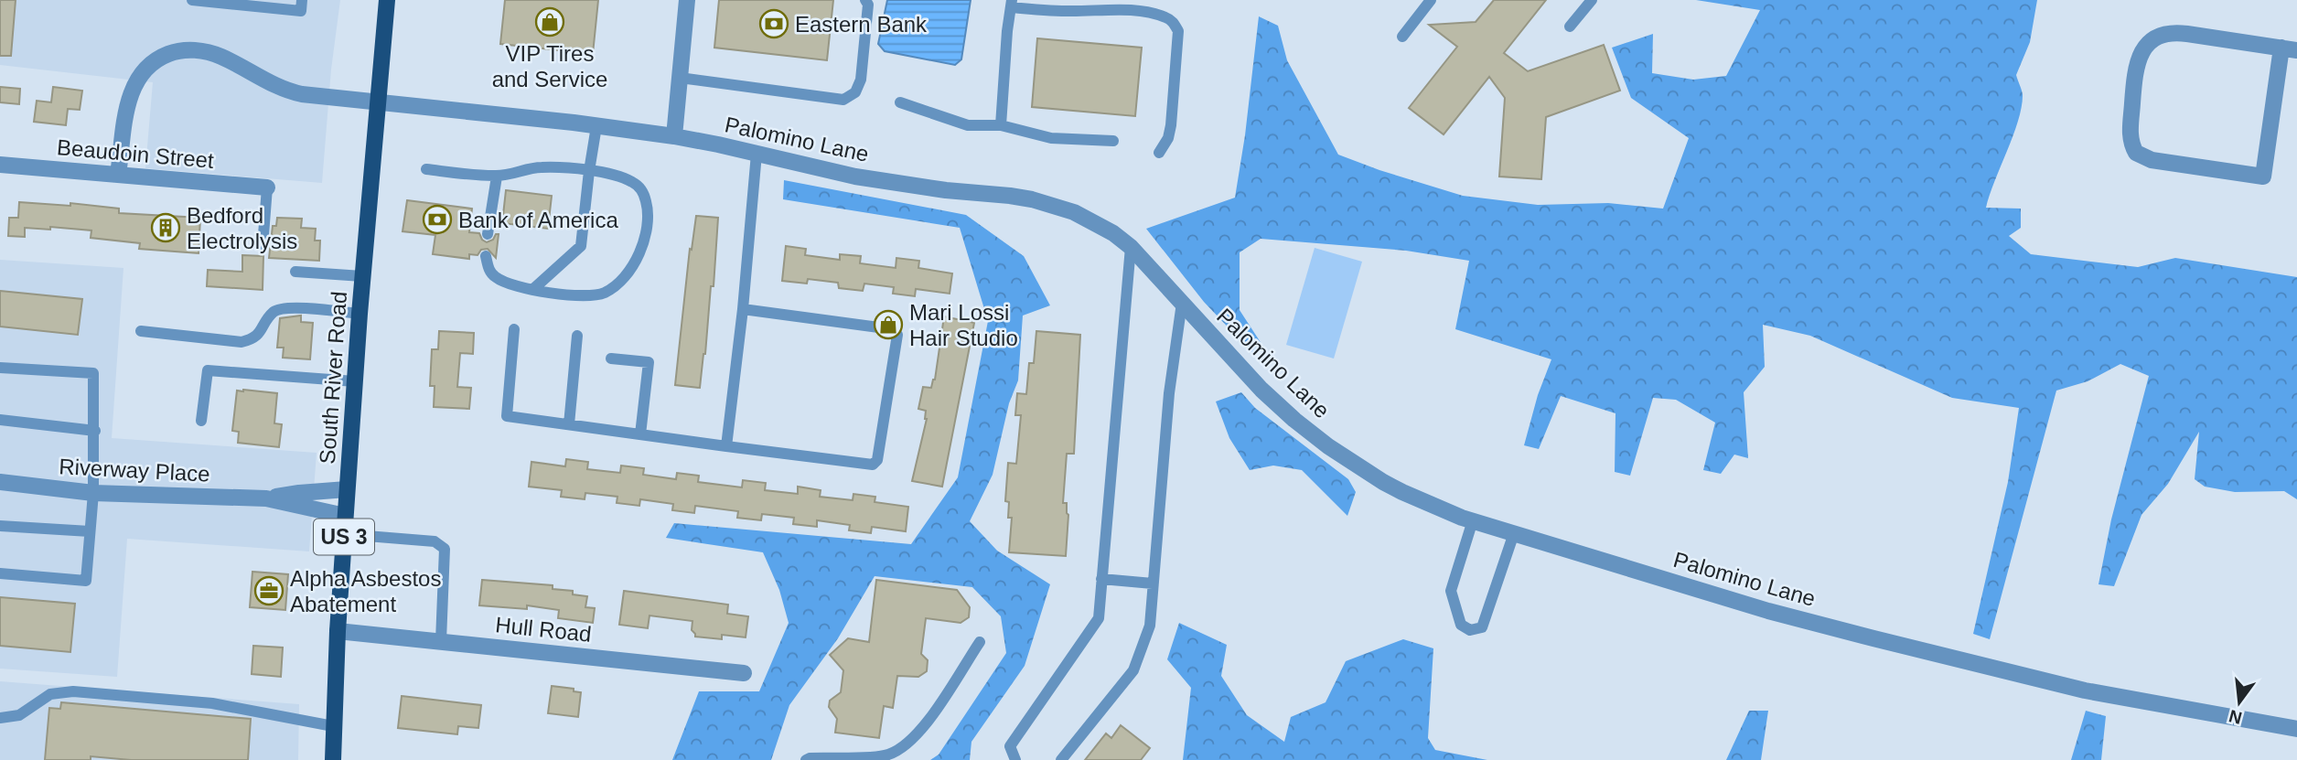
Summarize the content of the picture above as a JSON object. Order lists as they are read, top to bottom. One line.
{"streets":{"main road":["South River Road","US 3"],"street":["Palomino Lane","Beaudoin Street","Riverway Place","Hull Road"]},"crossings":[["Palomino Lane","Beaudoin Street"],["Palomino Lane","South River Road"],["South River Road","Riverway Place"],["South River Road","Hull Road"]],"places":{"shop":["VIP Tires and Service","Mari Lossi Hair Studio"],"bank":["Eastern Bank","Bank of America"],"building":["Bedford Electrolysis"],"office":["Alpha Asbestos Abatement"]},"north":"bottom"}
